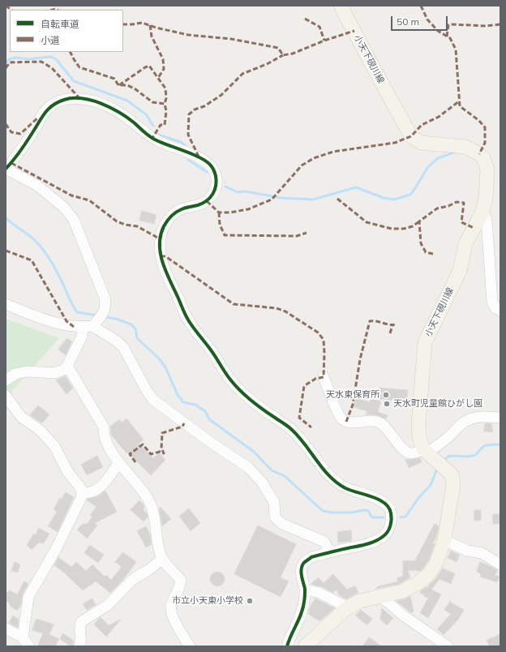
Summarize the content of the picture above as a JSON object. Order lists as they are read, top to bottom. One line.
{"streets":{"main road":["小天下硯川線"]},"places":["天水東保育所","天水町児童館ひがし園","市立小天東小学校"],"legend":["自転車道","小道"],"scale_bar":"50 m"}
